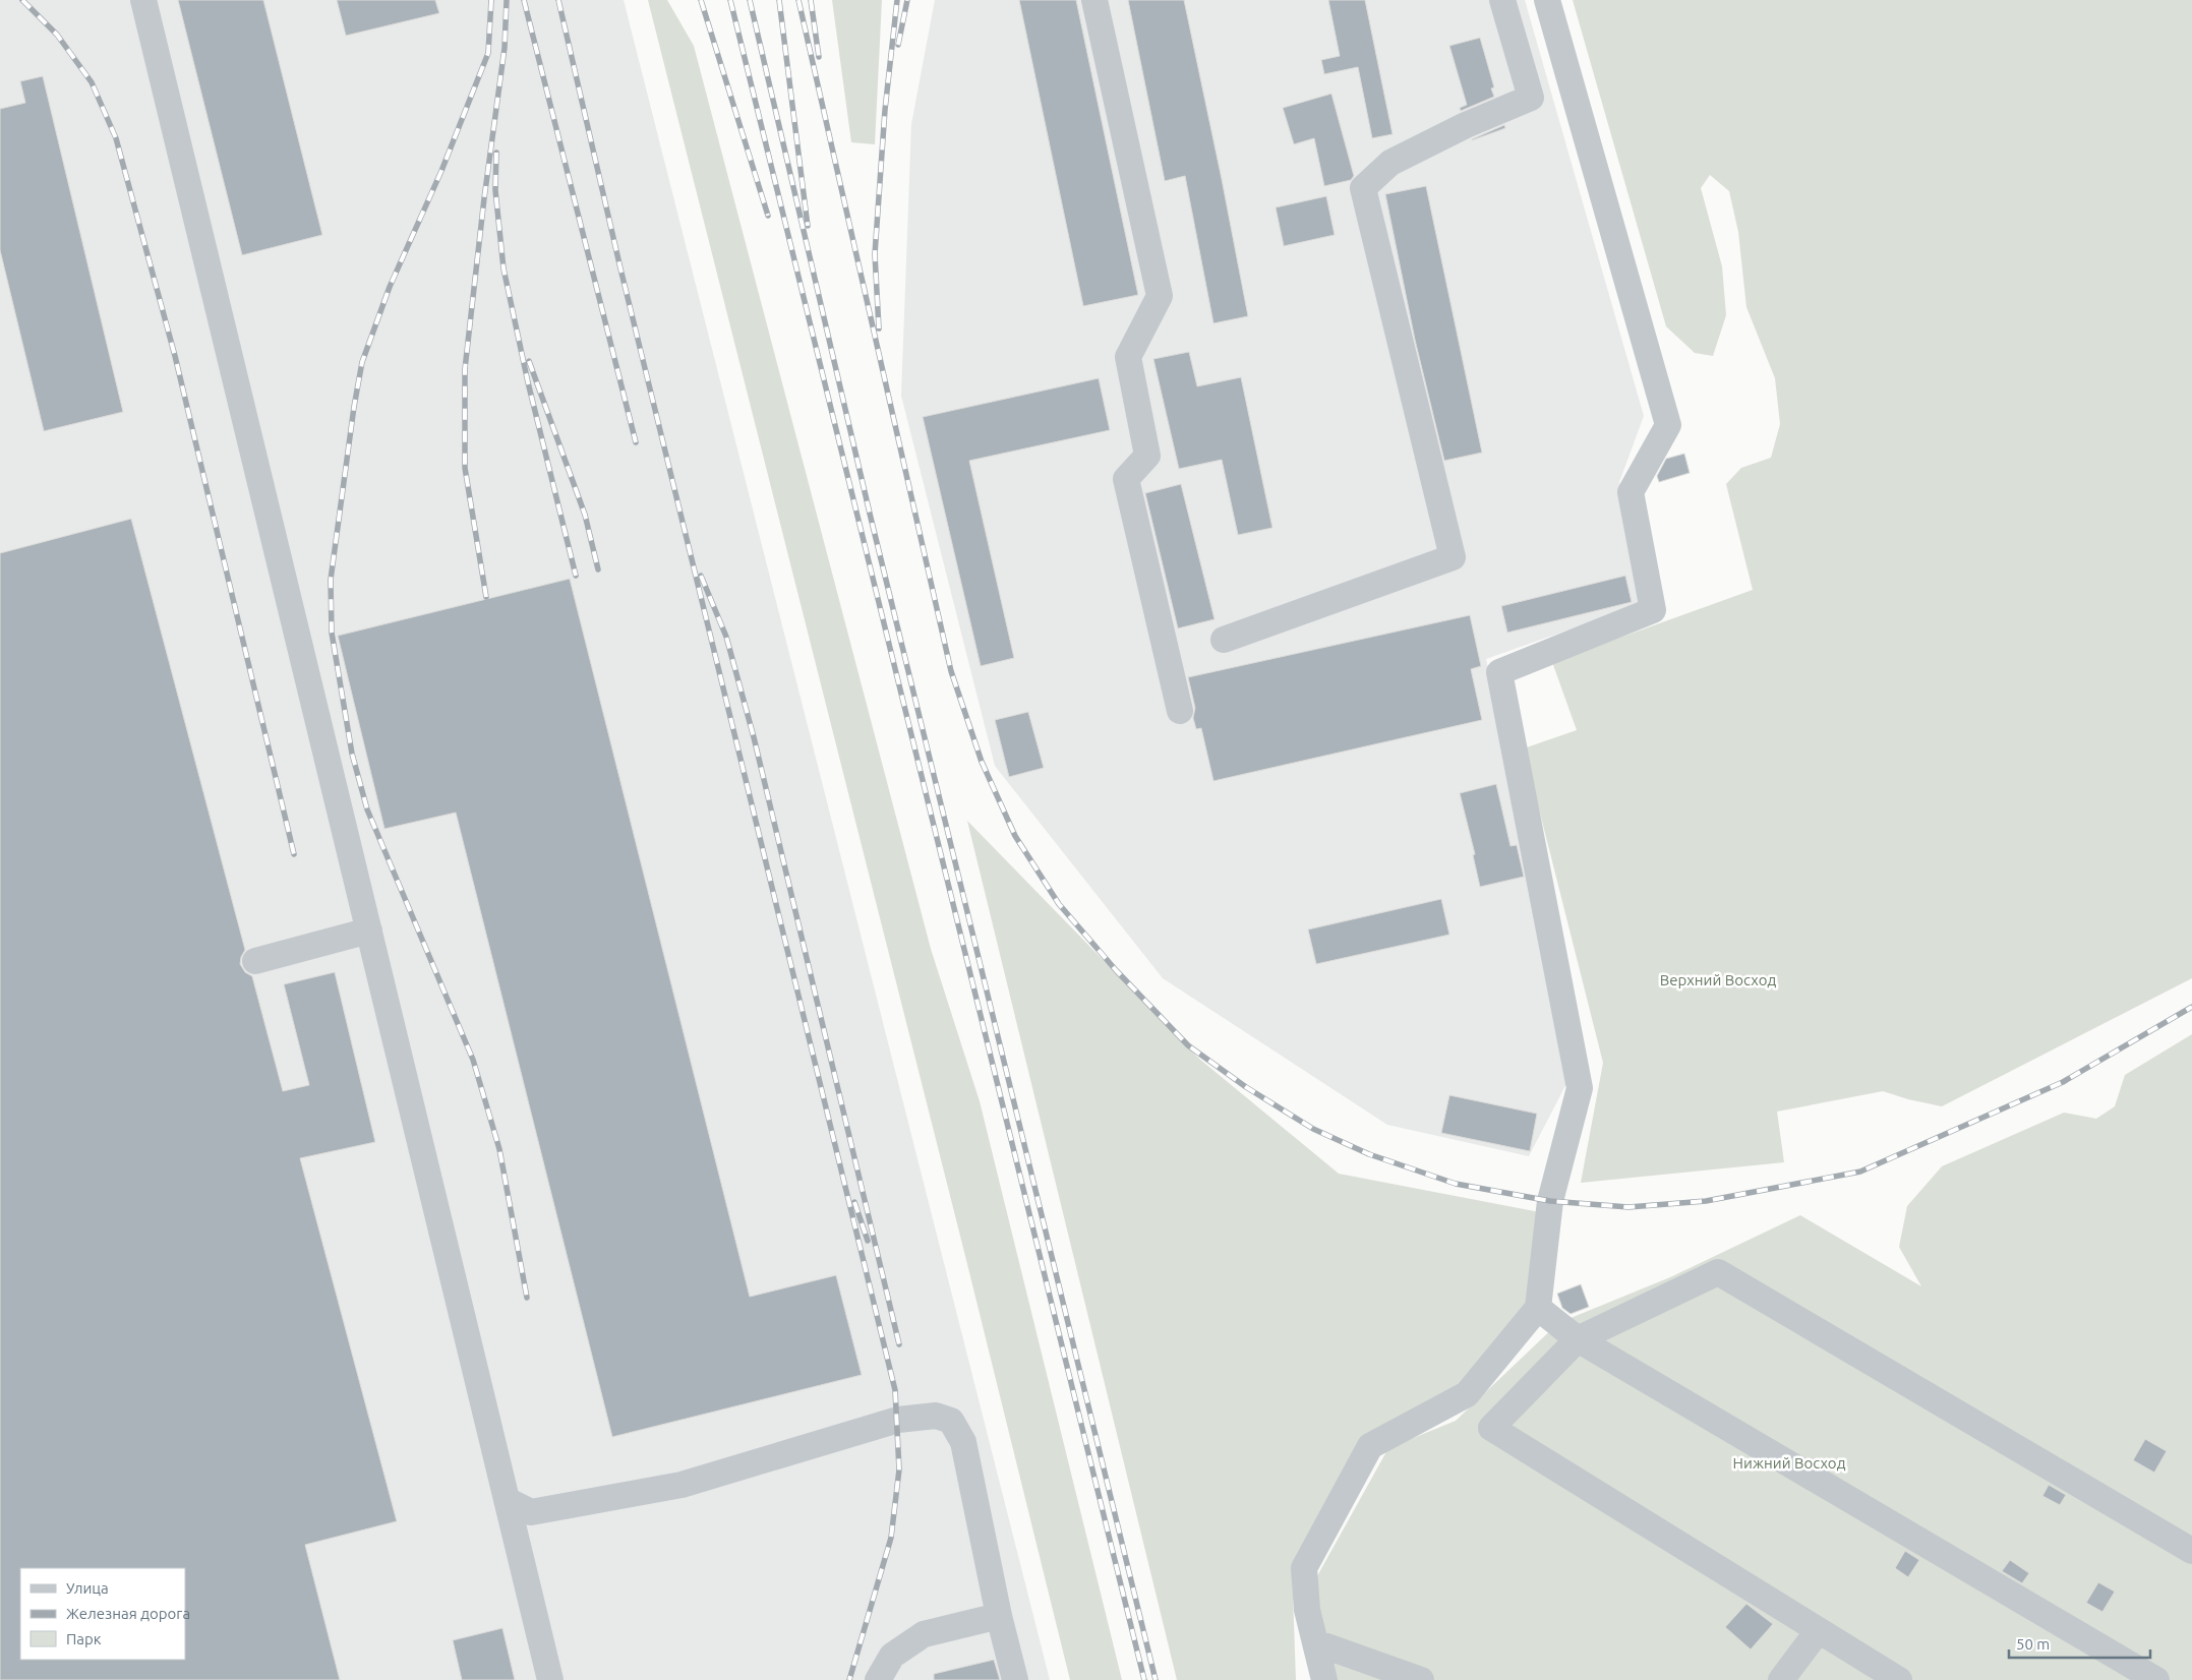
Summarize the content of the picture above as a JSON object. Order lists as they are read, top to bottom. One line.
{"parks":["Верхний Восход","Нижний Восход"],"legend":["Улица","Железная дорога","Парк"],"scale_bar":"50 m"}
